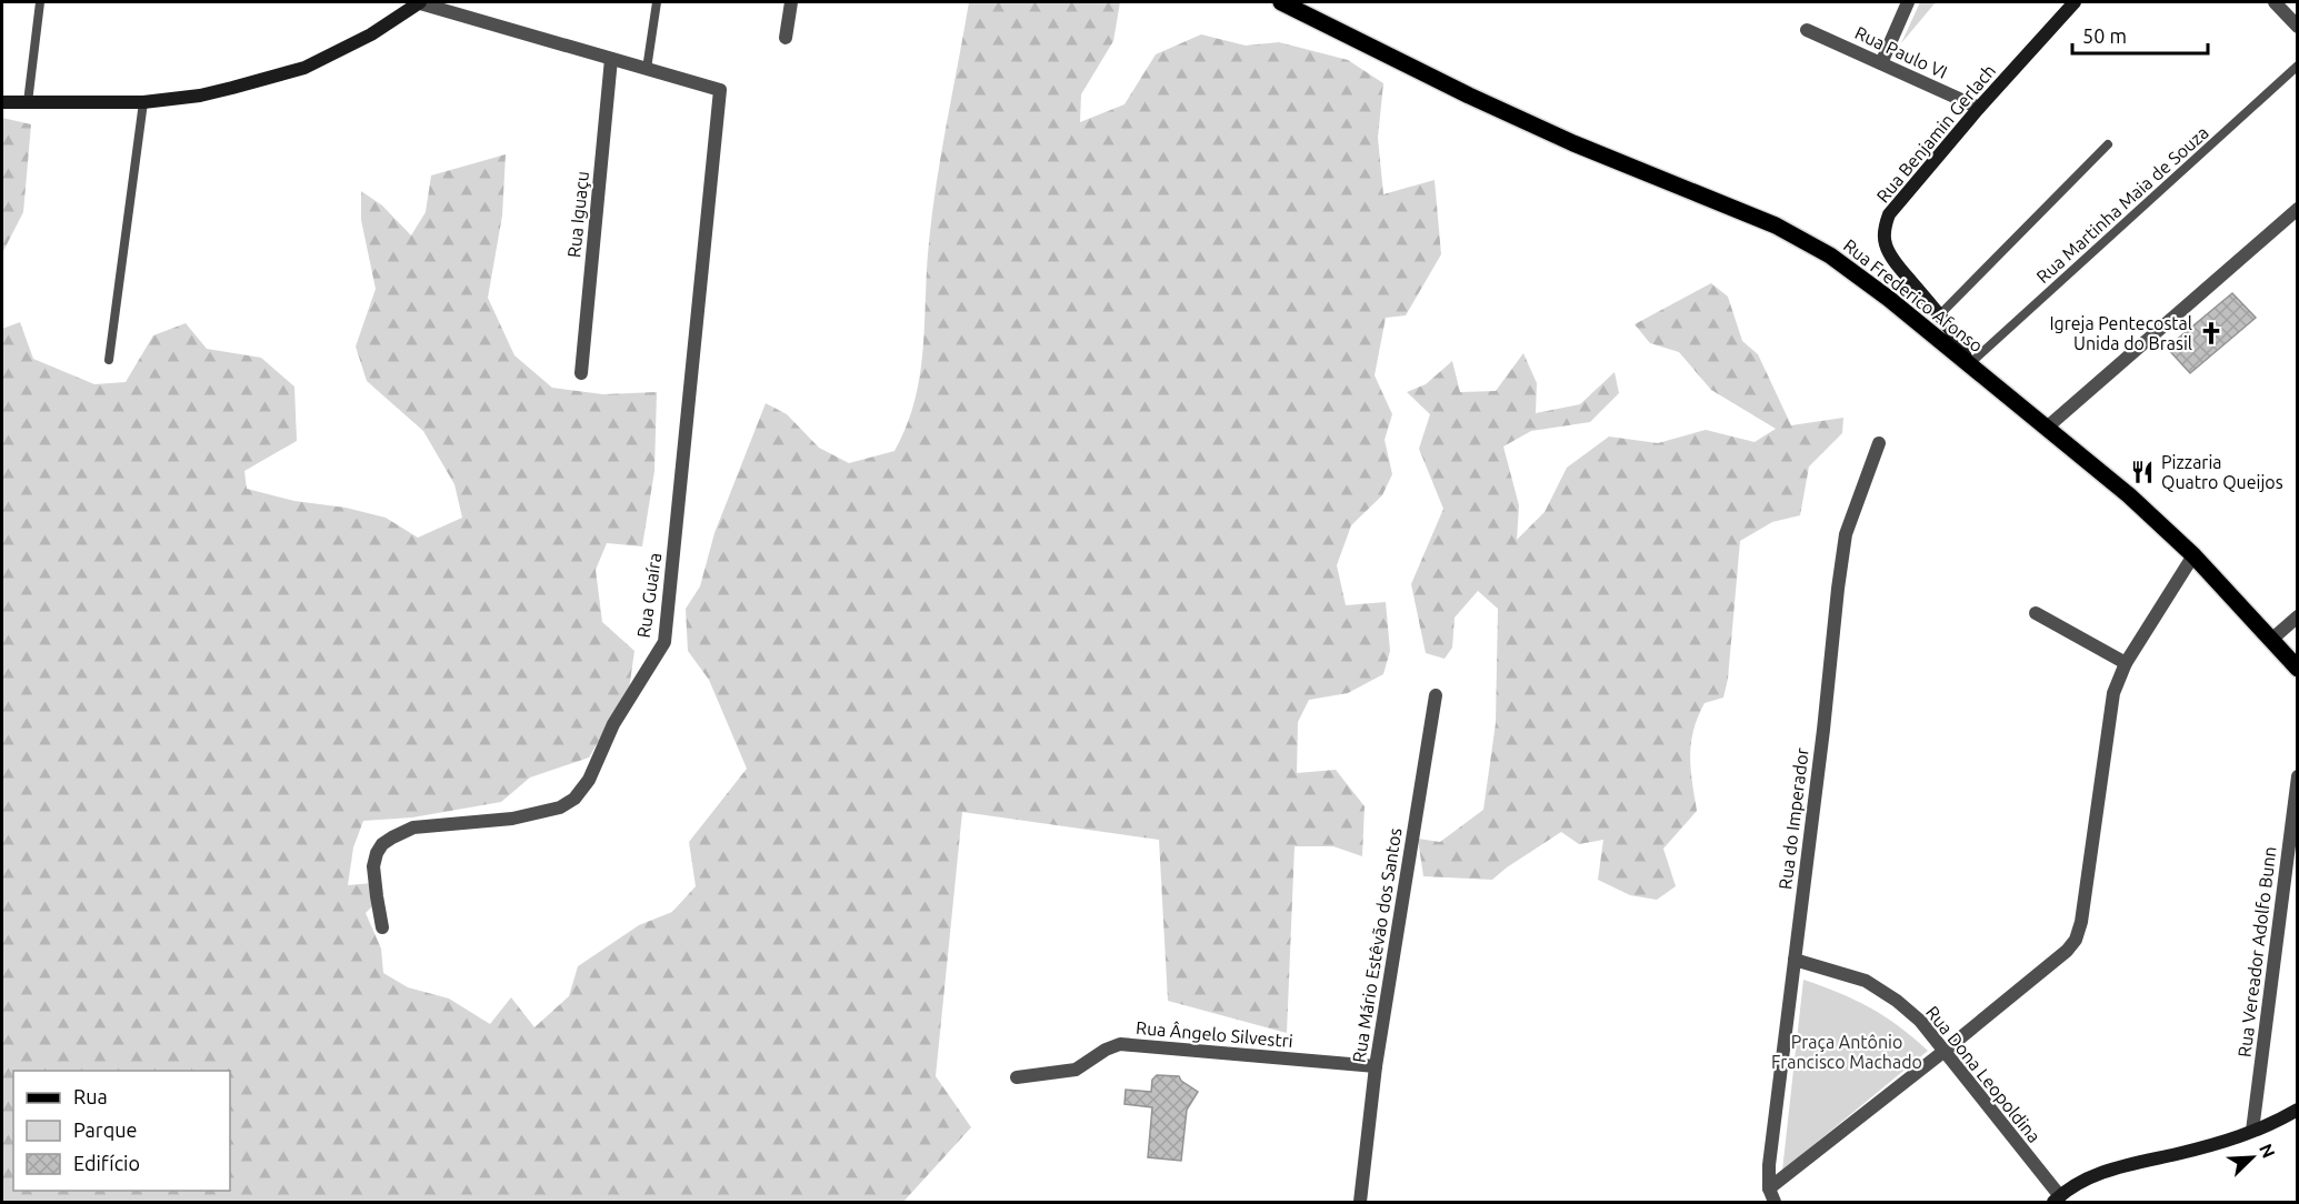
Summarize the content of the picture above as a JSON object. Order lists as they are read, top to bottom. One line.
{"streets":{"main road":["Rua Frederico Afonso"],"street":["Rua Paulo VI","Rua Benjamin Gerlach","Rua Iguaçu","Rua Guaíra","Rua do Imperador","Rua Mário Estêvão dos Santos","Rua Vereador Adolfo Bunn","Rua Ângelo Silvestri","Rua Dona Leopoldina"],"lane":["Rua Martinha Maia de Souza"]},"crossings":[["Rua Paulo VI","Rua Benjamin Gerlach"],["Rua Benjamin Gerlach","Rua Martinha Maia de Souza"],["Rua Benjamin Gerlach","Rua Frederico Afonso"],["Rua Martinha Maia de Souza","Rua Frederico Afonso"],["Rua do Imperador","Rua Dona Leopoldina"],["Rua Mário Estêvão dos Santos","Rua Ângelo Silvestri"]],"parks":["Praça Antônio Francisco Machado"],"places":{"church":["Igreja Pentecostal Unida do Brasil"],"restaurant":["Pizzaria Quatro Queijos"]},"legend":["Rua","Parque","Edifício"],"scale_bar":"50 m","north":"top right"}
